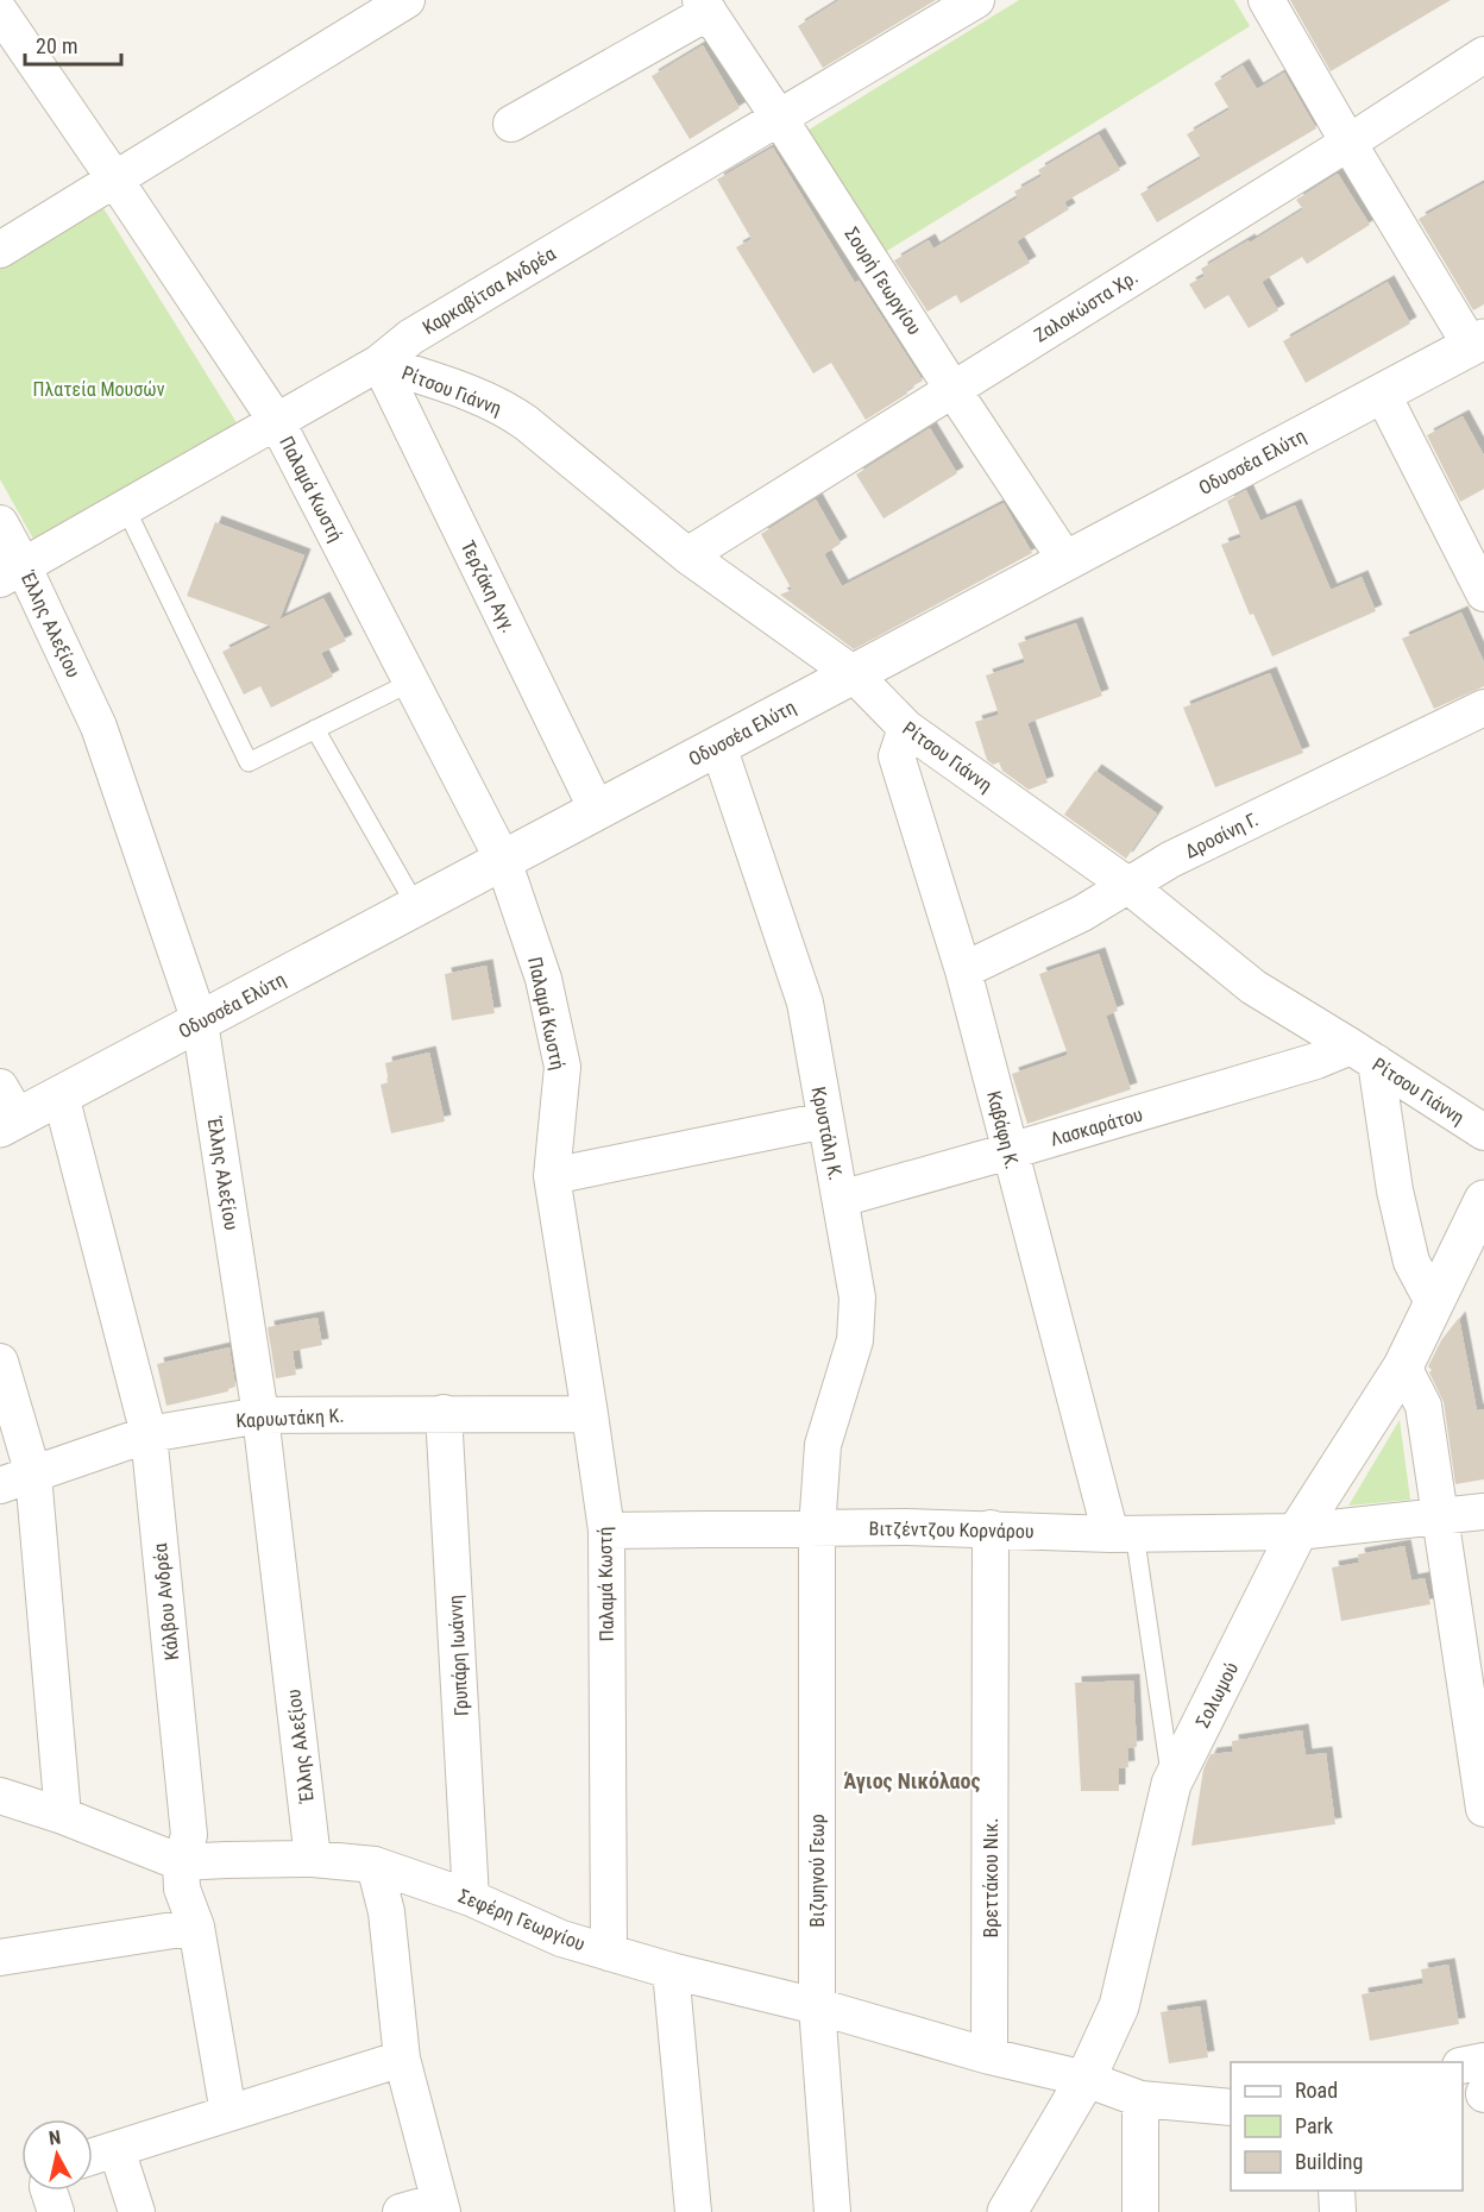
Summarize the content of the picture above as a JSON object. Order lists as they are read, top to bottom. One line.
{"streets":{"street":["Σουρή Γεωργίου","Καρκαβίτσα Ανδρέα","Ζαλοκώστα Χρ.","Ρίτσου Γιάννη","Οδυσσέα Ελύτη","Παλαμά Κωστή","Τερζάκη Αγγ.","Έλλης Αλεξίου","Δροσίνη Γ.","Λασκαράτου","Καβάφη Κ.","Κρυστάλη Κ.","Καρυωτάκη Κ.","Βιτζέντζου Κορνάρου","Κάλβου Ανδρέα","Γρυπάρη Ιωάννη","Σολωμού","Βιζυηνού Γεωρ","Βρεττάκου Νικ.","Σεφέρη Γεωργίου"]},"crossings":[["Σουρή Γεωργίου","Καρκαβίτσα Ανδρέα"],["Σουρή Γεωργίου","Ζαλοκώστα Χρ."],["Σουρή Γεωργίου","Οδυσσέα Ελύτη"],["Καρκαβίτσα Ανδρέα","Ρίτσου Γιάννη"],["Καρκαβίτσα Ανδρέα","Παλαμά Κωστή"],["Καρκαβίτσα Ανδρέα","Τερζάκη Αγγ."],["Καρκαβίτσα Ανδρέα","Έλλης Αλεξίου"],["Ζαλοκώστα Χρ.","Ρίτσου Γιάννη"],["Ρίτσου Γιάννη","Οδυσσέα Ελύτη"],["Ρίτσου Γιάννη","Τερζάκη Αγγ."],["Ρίτσου Γιάννη","Δροσίνη Γ."],["Ρίτσου Γιάννη","Λασκαράτου"],["Ρίτσου Γιάννη","Καβάφη Κ."],["Οδυσσέα Ελύτη","Παλαμά Κωστή"],["Οδυσσέα Ελύτη","Τερζάκη Αγγ."],["Οδυσσέα Ελύτη","Έλλης Αλεξίου"],["Οδυσσέα Ελύτη","Κρυστάλη Κ."],["Οδυσσέα Ελύτη","Κάλβου Ανδρέα"],["Παλαμά Κωστή","Καρυωτάκη Κ."],["Παλαμά Κωστή","Βιτζέντζου Κορνάρου"],["Παλαμά Κωστή","Σεφέρη Γεωργίου"],["Έλλης Αλεξίου","Καρυωτάκη Κ."],["Έλλης Αλεξίου","Σεφέρη Γεωργίου"],["Δροσίνη Γ.","Καβάφη Κ."],["Λασκαράτου","Καβάφη Κ."],["Λασκαράτου","Κρυστάλη Κ."],["Καβάφη Κ.","Βιτζέντζου Κορνάρου"],["Κρυστάλη Κ.","Βιτζέντζου Κορνάρου"],["Κρυστάλη Κ.","Βιζυηνού Γεωρ"],["Καρυωτάκη Κ.","Κάλβου Ανδρέα"],["Καρυωτάκη Κ.","Γρυπάρη Ιωάννη"],["Βιτζέντζου Κορνάρου","Σολωμού"],["Βιτζέντζου Κορνάρου","Βιζυηνού Γεωρ"],["Βιτζέντζου Κορνάρου","Βρεττάκου Νικ."],["Κάλβου Ανδρέα","Σεφέρη Γεωργίου"],["Γρυπάρη Ιωάννη","Σεφέρη Γεωργίου"],["Σολωμού","Σεφέρη Γεωργίου"],["Βιζυηνού Γεωρ","Σεφέρη Γεωργίου"],["Βρεττάκου Νικ.","Σεφέρη Γεωργίου"]],"districts":["Άγιος Νικόλαος"],"parks":["Πλατεία Μουσών"],"legend":["Road","Park","Building"],"scale_bar":"20 m","north":"top"}
